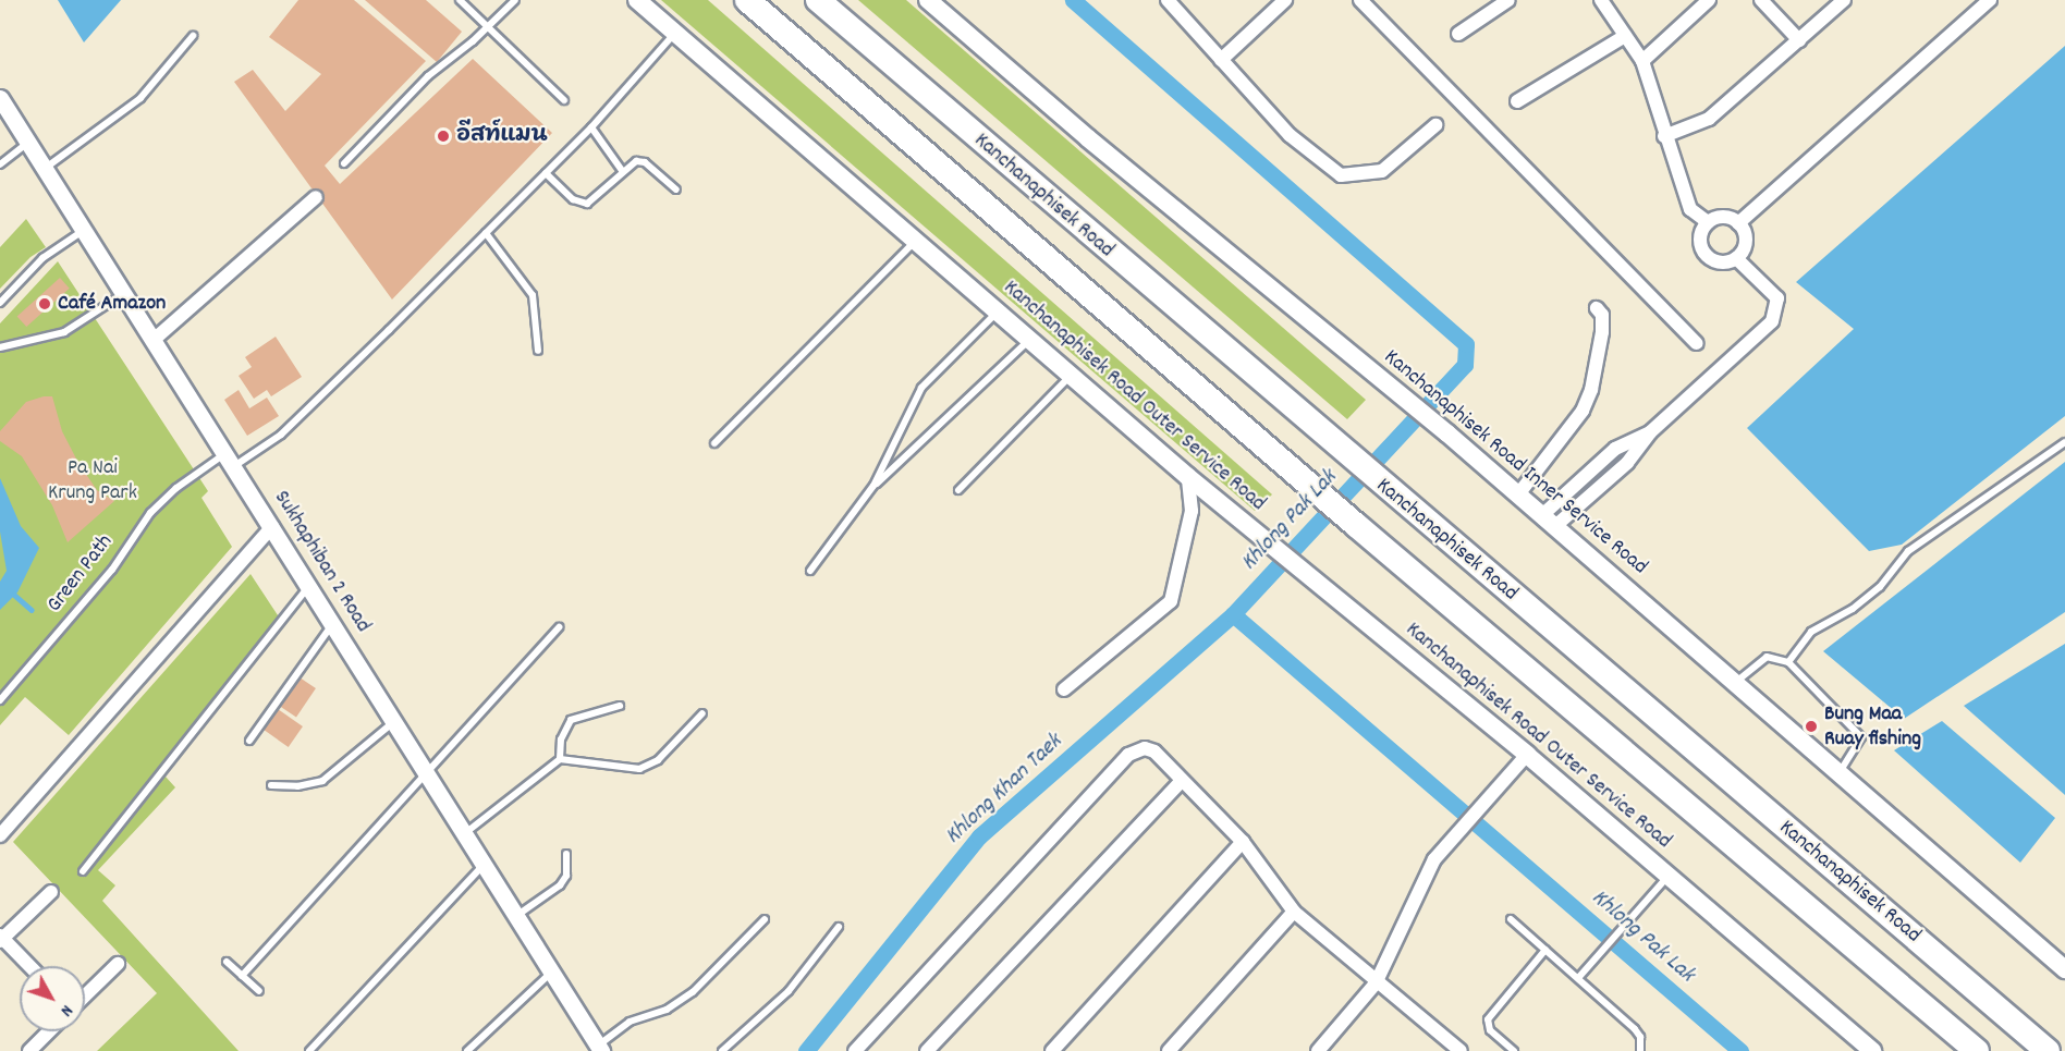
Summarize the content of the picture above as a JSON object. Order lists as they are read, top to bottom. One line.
{"streets":{"highway":["Kanchanaphisek Road"],"main road":["Kanchanaphisek Road Outer Service Road","Kanchanaphisek Road Inner Service Road"],"street":["Sukhaphiban 2 Road"],"lane":["Green Path"]},"crossings":[["Kanchanaphisek Road Outer Service Road","Green Path"],["Sukhaphiban 2 Road","Green Path"]],"water":["Khlong Pak Lak","Khlong Khan Taek"],"parks":["Pa Nai Krung Park"],"places":["อีสท์แมน","Café Amazon","Bung Maa Ruay fishing"],"north":"bottom right"}
